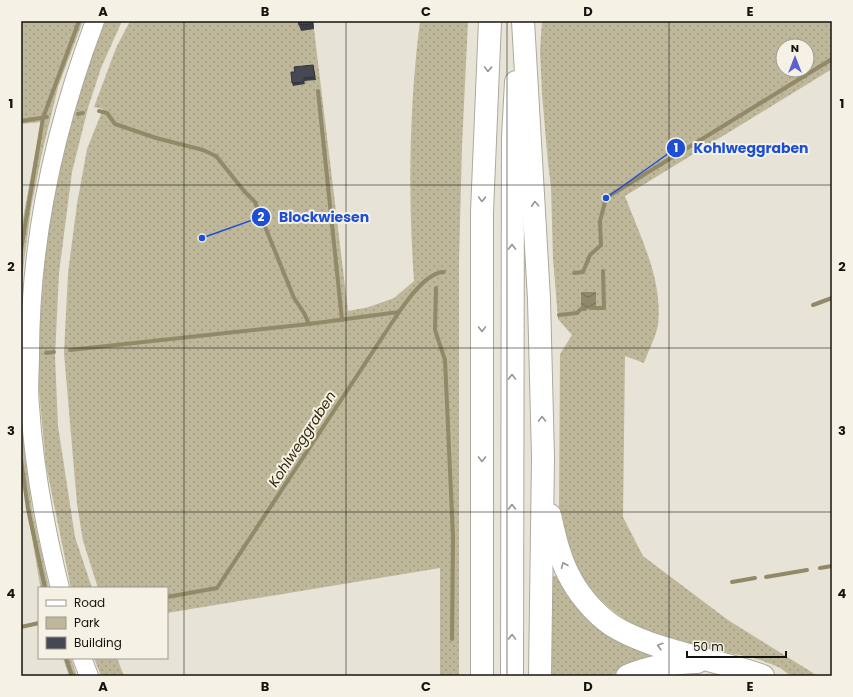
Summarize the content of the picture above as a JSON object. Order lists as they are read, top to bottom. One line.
{"water":["Kohlweggraben"],"places":["Kohlweggraben","Blockwiesen"],"legend":["Road","Park","Building"],"scale_bar":"50 m","north":"top","grid":{"columns":["A","B","C","D","E"],"rows":["1","2","3","4"]}}
